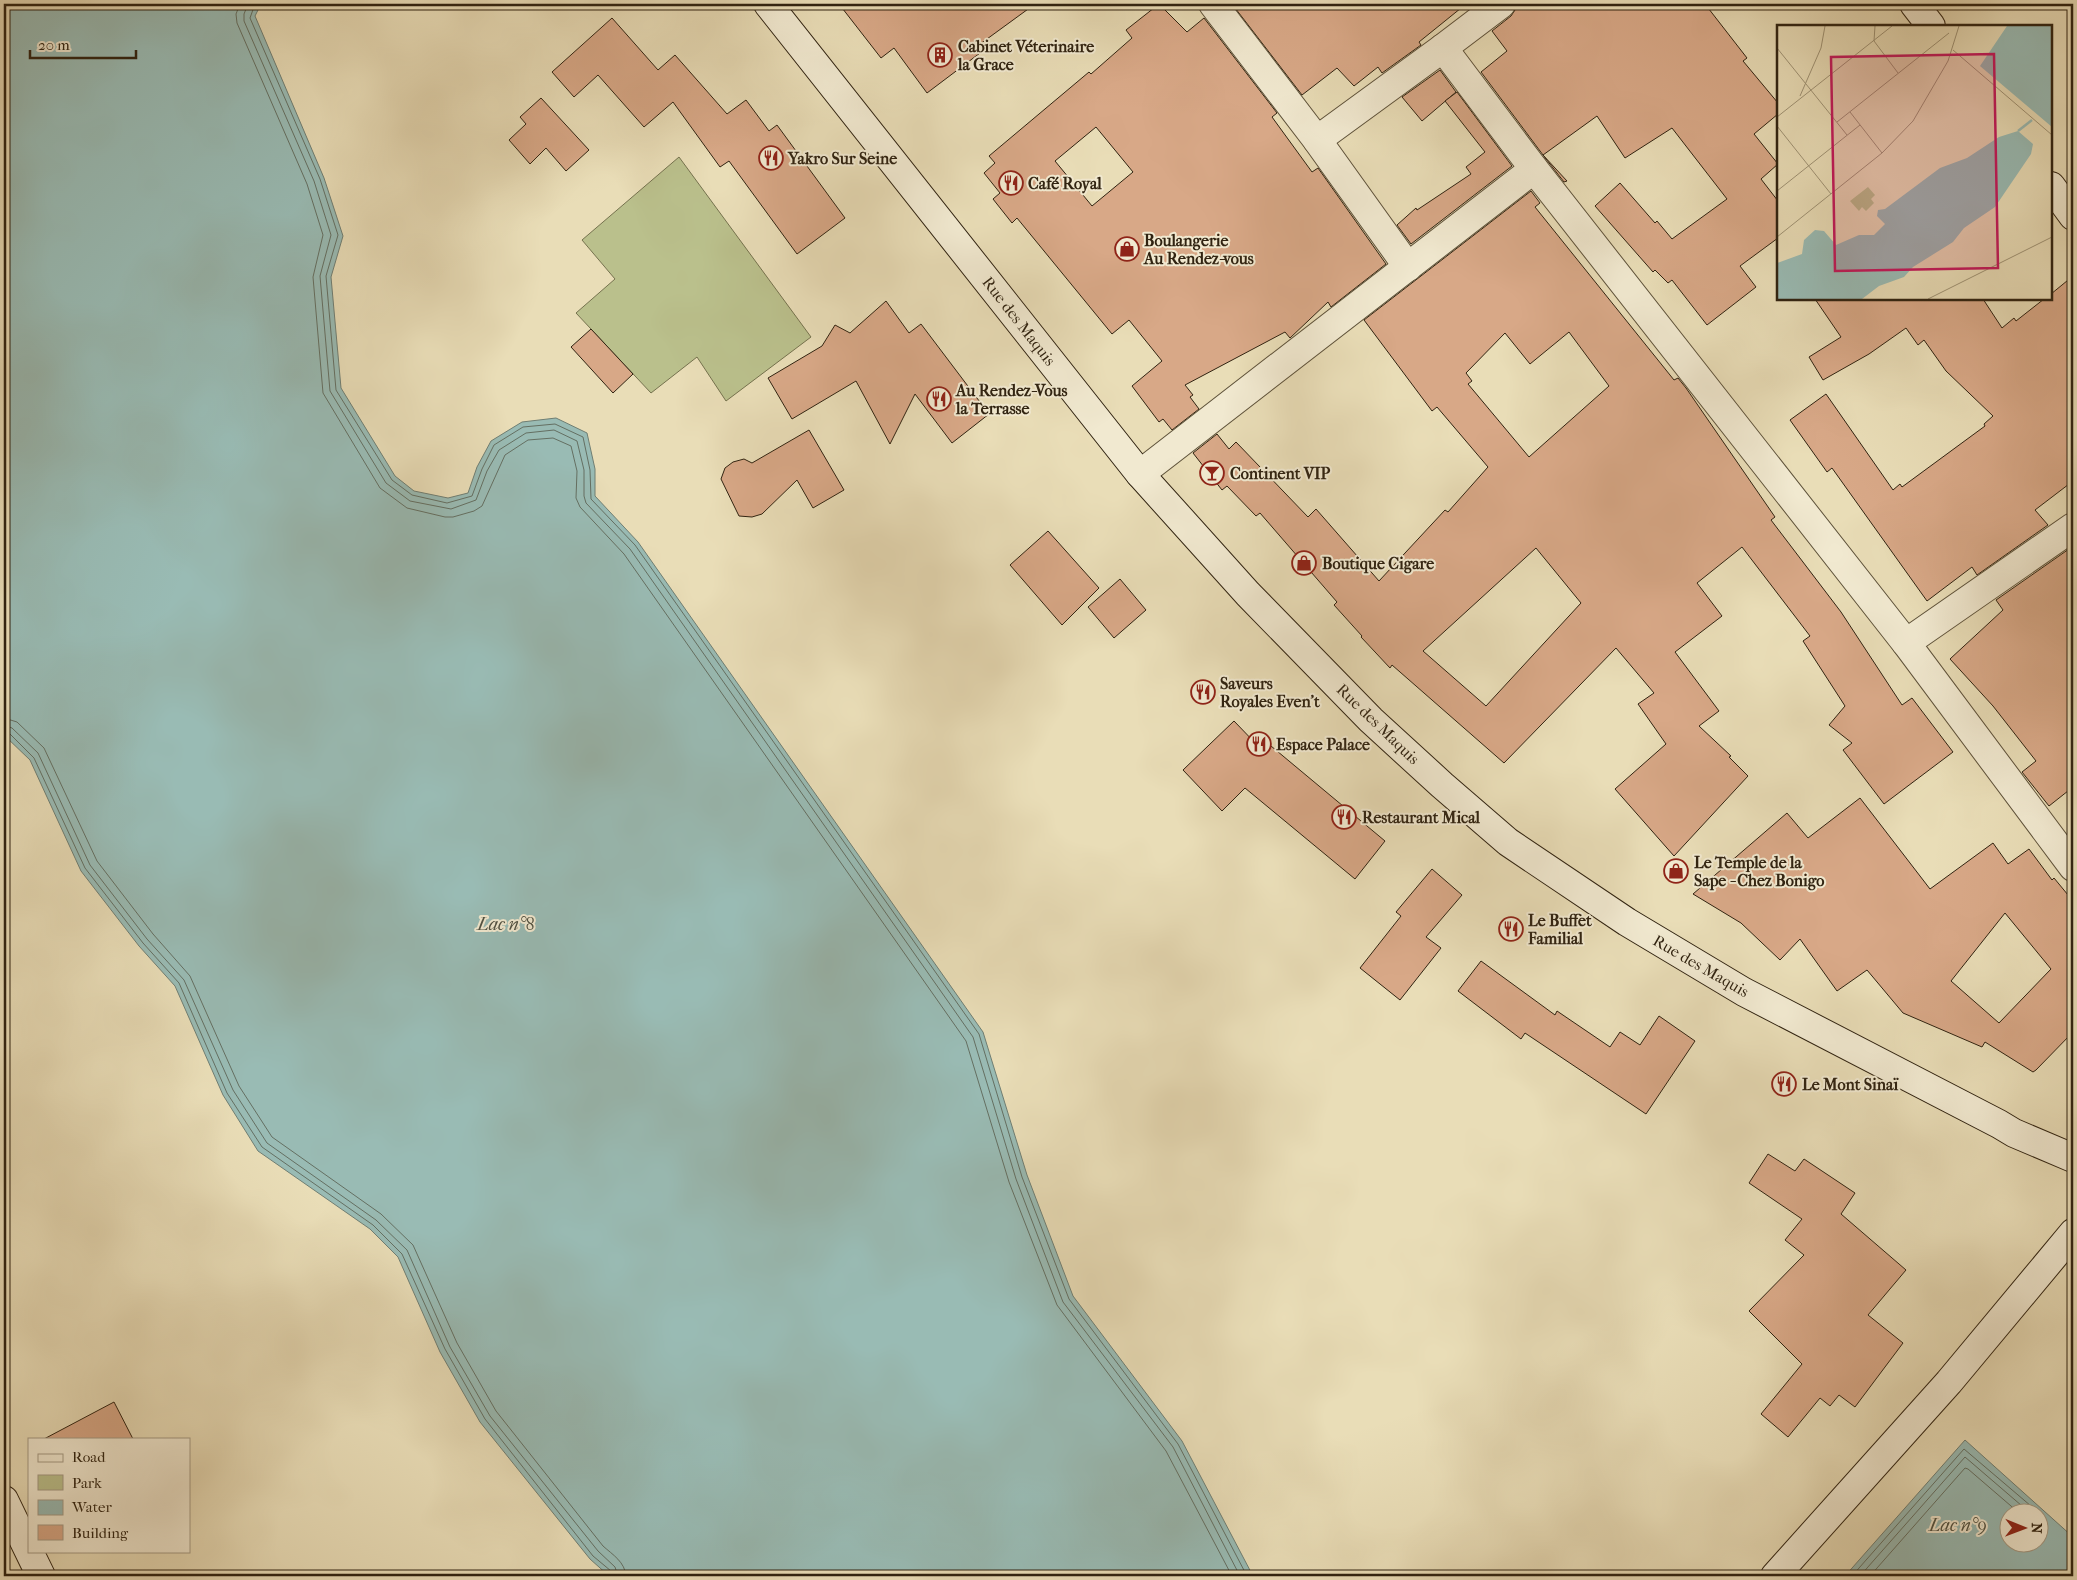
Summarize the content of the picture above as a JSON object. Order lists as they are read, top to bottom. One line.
{"streets":{"street":["Rue des Maquis"]},"water":["Lac n°8","Lac n°9"],"places":{"building":["Cabinet Véterinaire la Grace"],"restaurant":["Yakro Sur Seine","Café Royal","Au Rendez-Vous la Terrasse","Saveurs Royales Even't","Espace Palace","Restaurant Mical","Le Buffet Familial","Le Mont Sinaï"],"shop":["Boulangerie Au Rendez-vous","Boutique Cigare","Le Temple de la Sape - Chez Bonigo"],"bar":["Continent VIP"]},"legend":["Road","Park","Water","Building"],"scale_bar":"20 m","north":"right"}
